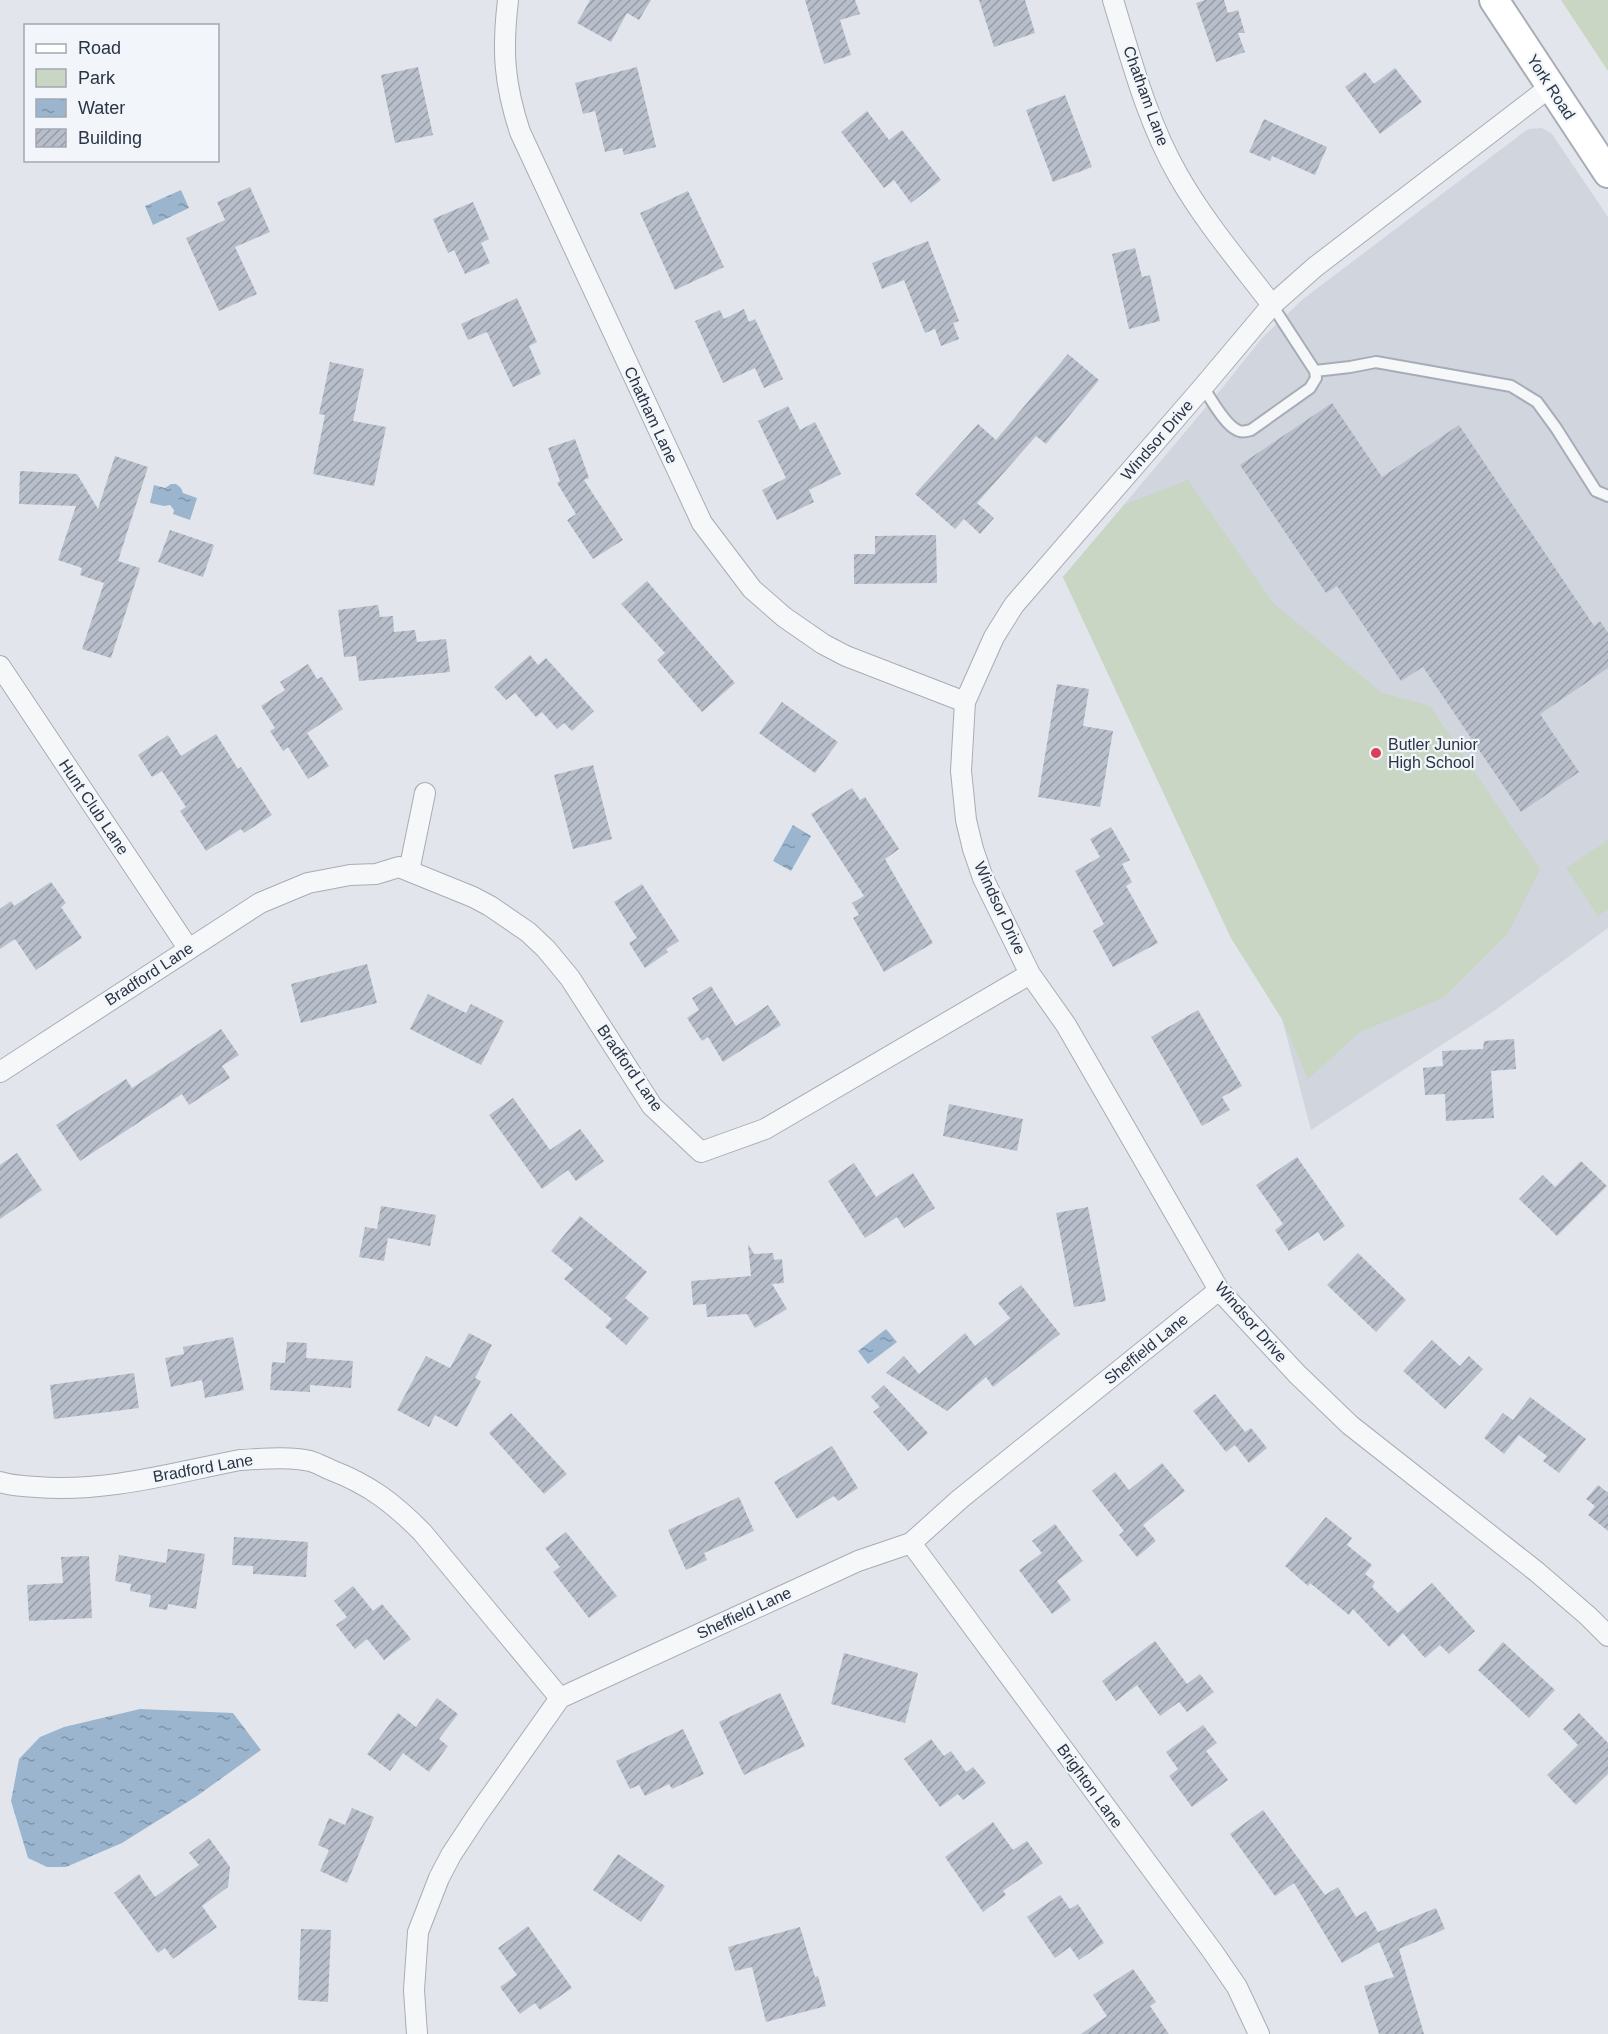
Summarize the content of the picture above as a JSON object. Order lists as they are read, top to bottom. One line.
{"streets":{"main road":["York Road"],"street":["Chatham Lane","Windsor Drive","Hunt Club Lane","Bradford Lane","Sheffield Lane","Brighton Lane"]},"crossings":[["York Road","Windsor Drive"],["Chatham Lane","Windsor Drive"],["Windsor Drive","Bradford Lane"],["Windsor Drive","Sheffield Lane"],["Hunt Club Lane","Bradford Lane"],["Bradford Lane","Sheffield Lane"],["Sheffield Lane","Brighton Lane"]],"places":["Butler Junior High School"],"legend":["Road","Park","Water","Building"]}
